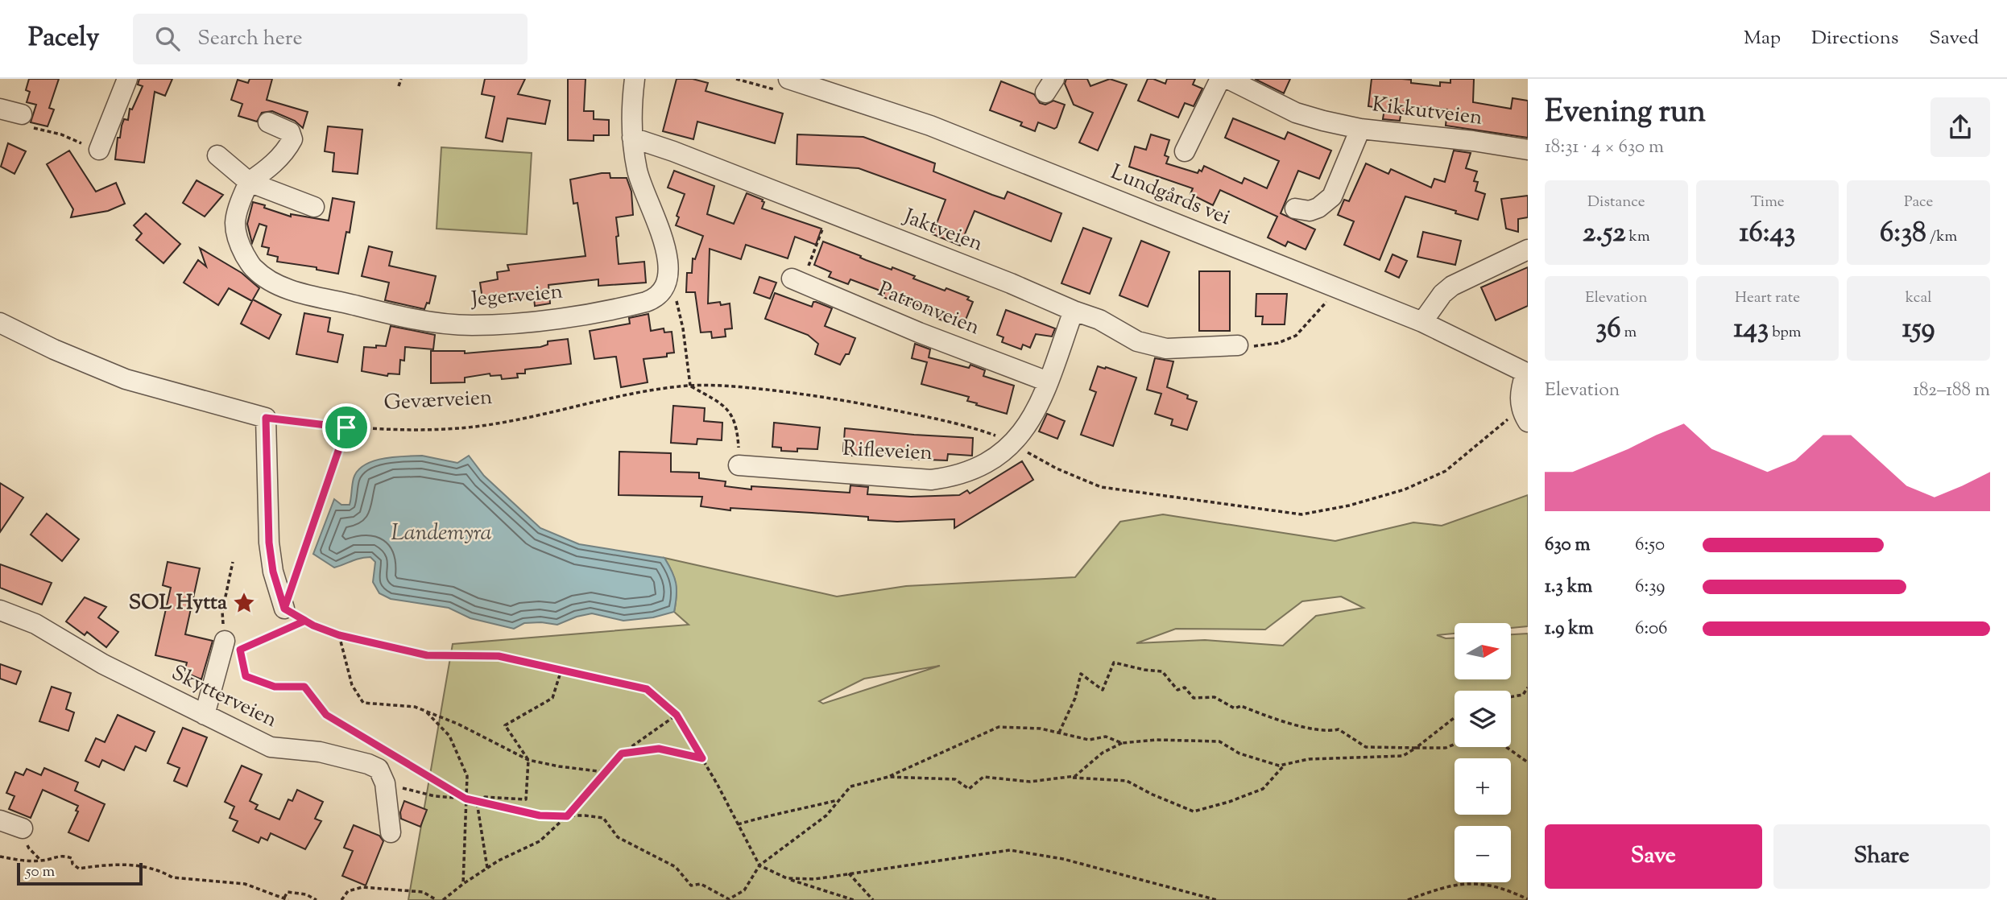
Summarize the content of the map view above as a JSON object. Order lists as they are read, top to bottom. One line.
{"streets":{"street":["Kikkutveien","Lundgårds vei","Jaktveien","Jegerveien","Patronveien","Rifleveien","Skytterveien"],"path":["Geværveien"]},"crossings":[["Jaktveien","Rifleveien"],["Patronveien","Rifleveien"]],"water":["Landemyra"],"places":{"place":["SOL Hytta"]},"scale_bar":"50 m","north":"right","page":{"header":"Pacely","search":"Search here","nav":["Map","Directions","Saved"],"heading":["Evening run","18:31 · 4 × 630 m"],"stats":[["Distance","2.52 km"],["Time","16:43"],["Pace","6:38 /km"],["Elevation","36 m"],["Heart rate","143 bpm"],["kcal","159"]],"chart":["Elevation","182–188 m"],"list":[{"name":"630 m","note":"6:50"},{"name":"1.3 km","note":"6:39"},{"name":"1.9 km","note":"6:06"}],"map_buttons":["+","−"],"buttons":["Save","Share"],"scale":"50 m"}}
